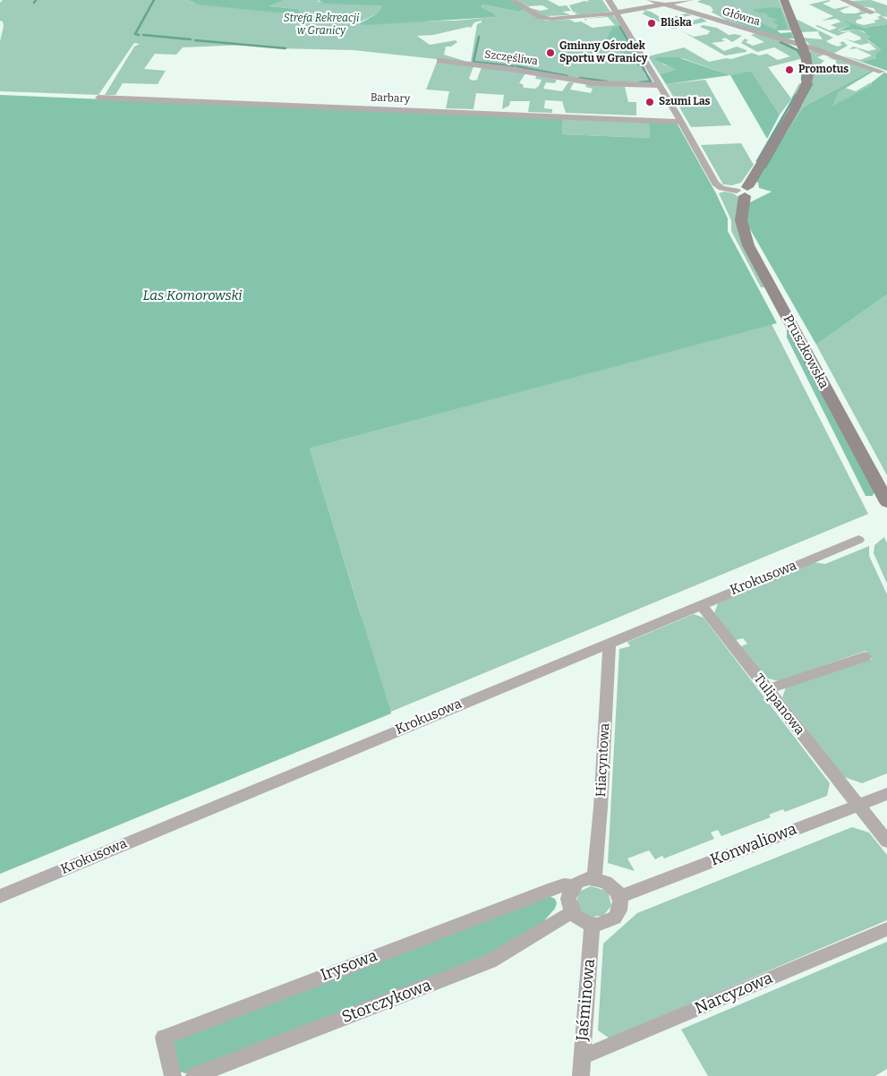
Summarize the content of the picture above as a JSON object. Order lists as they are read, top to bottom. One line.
{"streets":{"street":["Główna","Szczęśliwa","Barbary","Pruszkowska","Krokusowa","Tulipanowa","Hiacyntowa","Konwaliowa","Irysowa","Narcyzowa","Jaśminowa","Storczykowa"]},"crossings":[["Główna","Pruszkowska"],["Krokusowa","Tulipanowa"],["Krokusowa","Hiacyntowa"],["Tulipanowa","Konwaliowa"],["Hiacyntowa","Konwaliowa"],["Hiacyntowa","Irysowa"],["Hiacyntowa","Jaśminowa"],["Hiacyntowa","Storczykowa"],["Konwaliowa","Irysowa"],["Konwaliowa","Jaśminowa"],["Konwaliowa","Storczykowa"],["Irysowa","Jaśminowa"],["Irysowa","Storczykowa"],["Narcyzowa","Jaśminowa"],["Jaśminowa","Storczykowa"]],"parks":["Strefa Rekreacji w Granicy","Las Komorowski"],"places":["Bliska","Gminny Ośrodek Sportu w Granicy","Promotus","Szumi Las"]}
